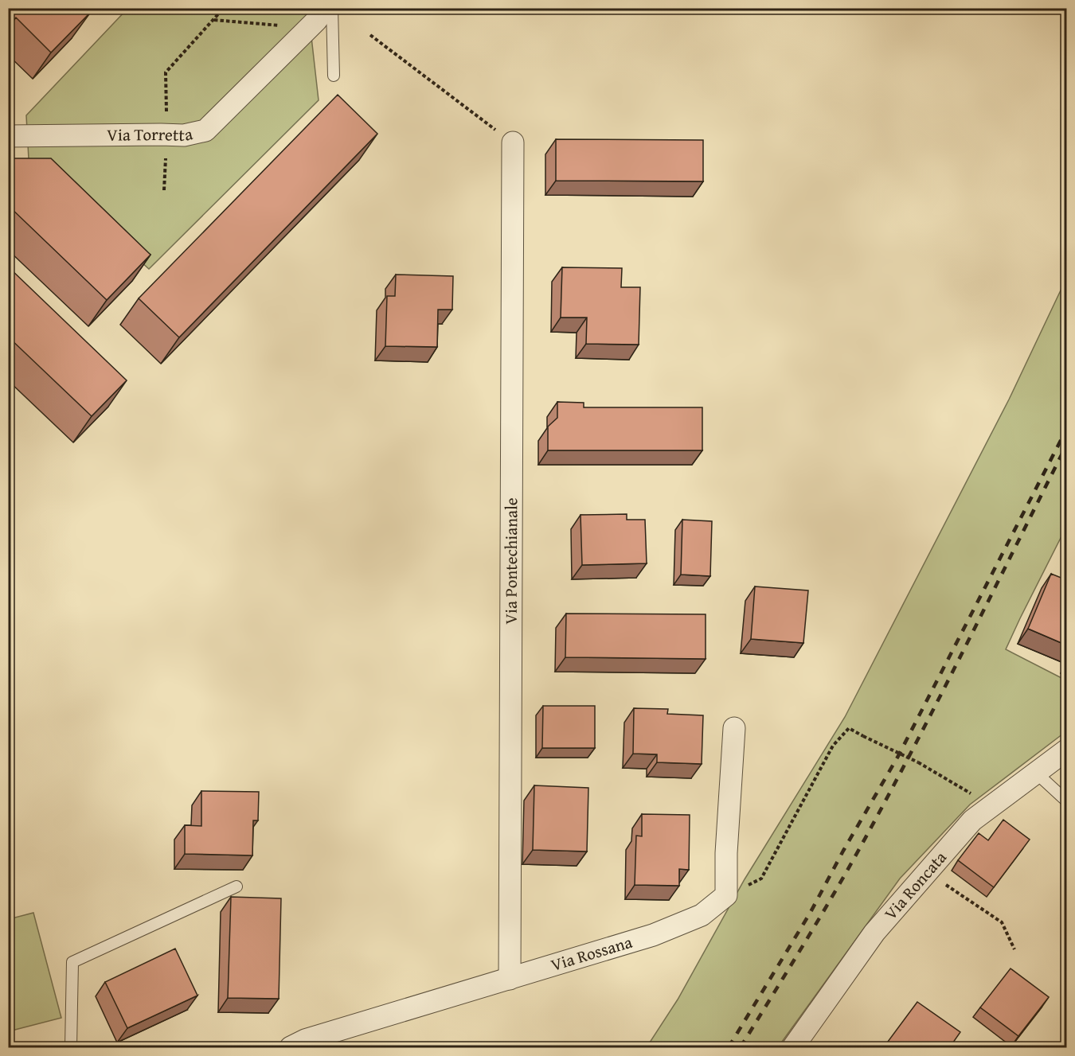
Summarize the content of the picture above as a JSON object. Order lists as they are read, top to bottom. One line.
{"streets":{"street":["Via Torretta","Via Pontechianale","Via Roncata","Via Rossana"]},"crossings":[["Via Pontechianale","Via Rossana"]]}
